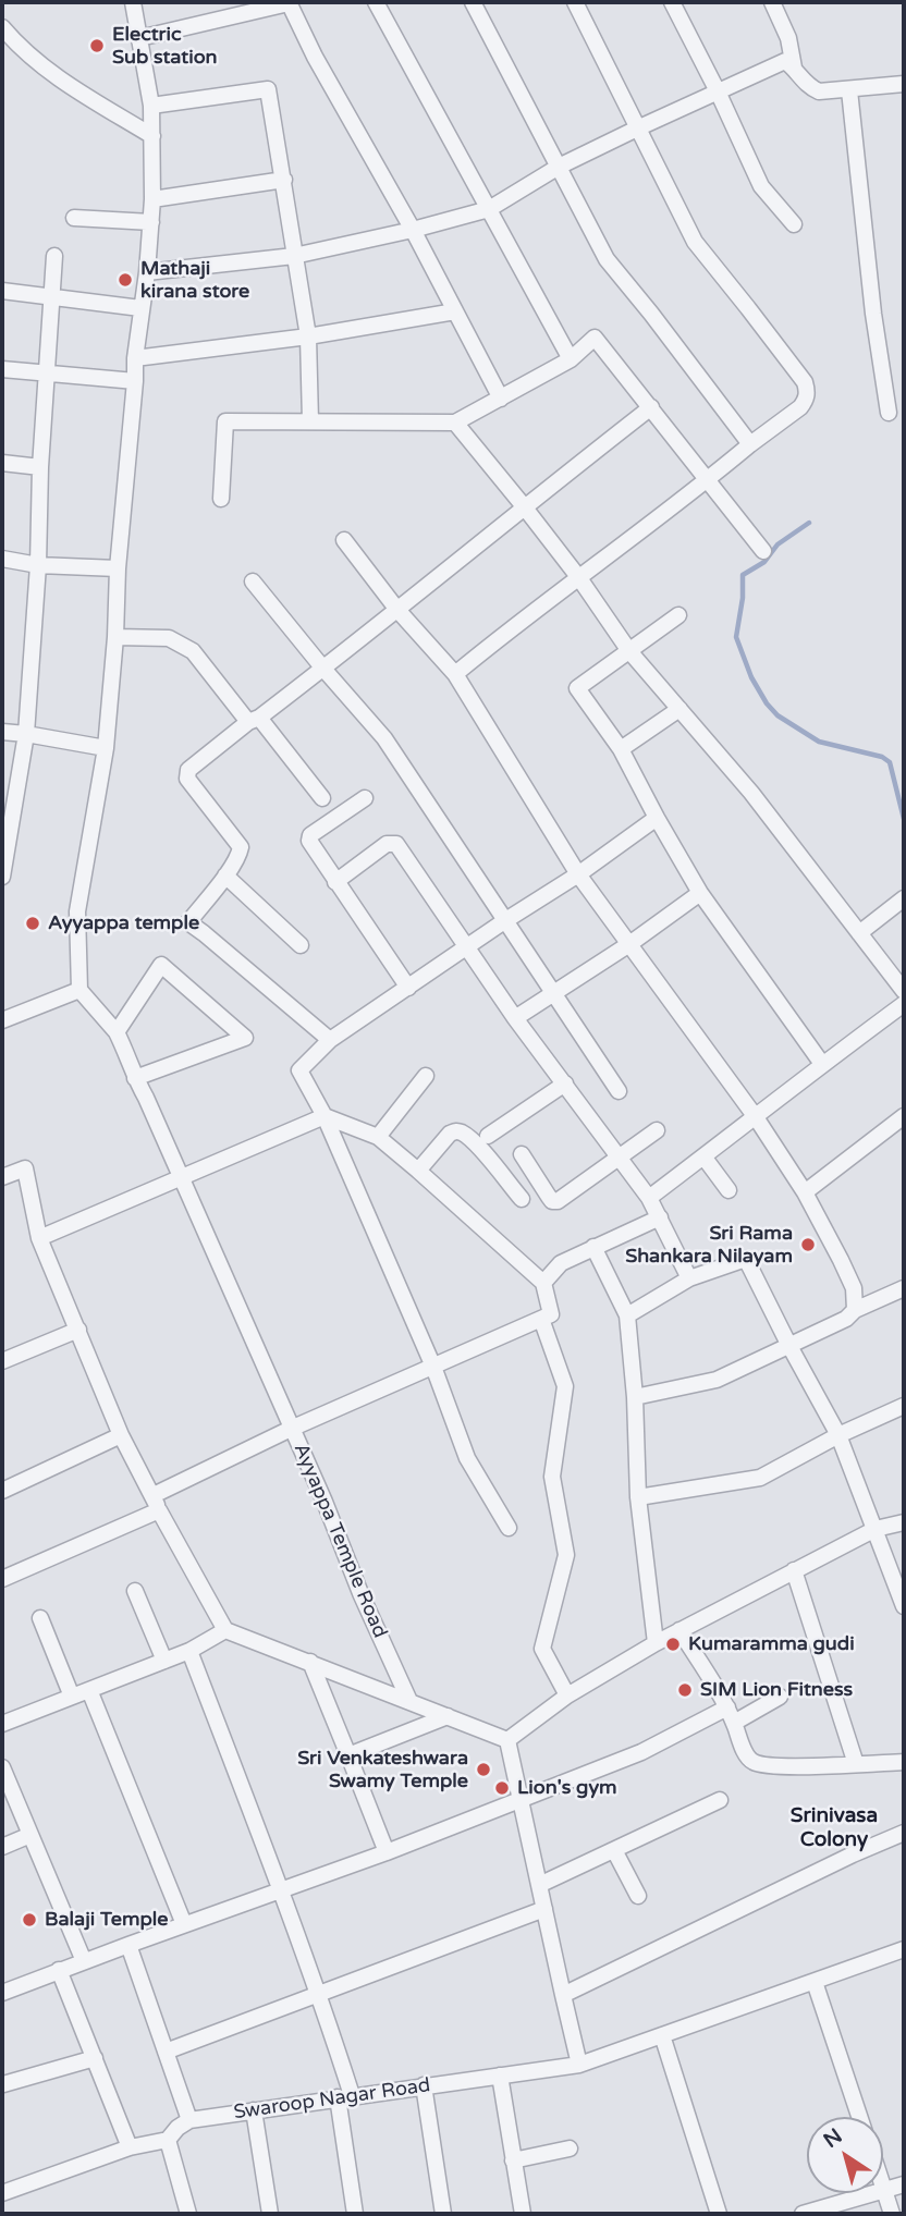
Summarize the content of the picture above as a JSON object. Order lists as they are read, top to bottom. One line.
{"streets":{"street":["Ayyappa Temple Road","Swaroop Nagar Road"]},"districts":["Srinivasa Colony"],"places":["Electric Sub station","Mathaji kirana store","Ayyappa temple","Sri Rama Shankara Nilayam","Kumaramma gudi","SIM Lion Fitness","Sri Venkateshwara Swamy Temple","Lion's gym","Balaji Temple"],"north":"top left"}
